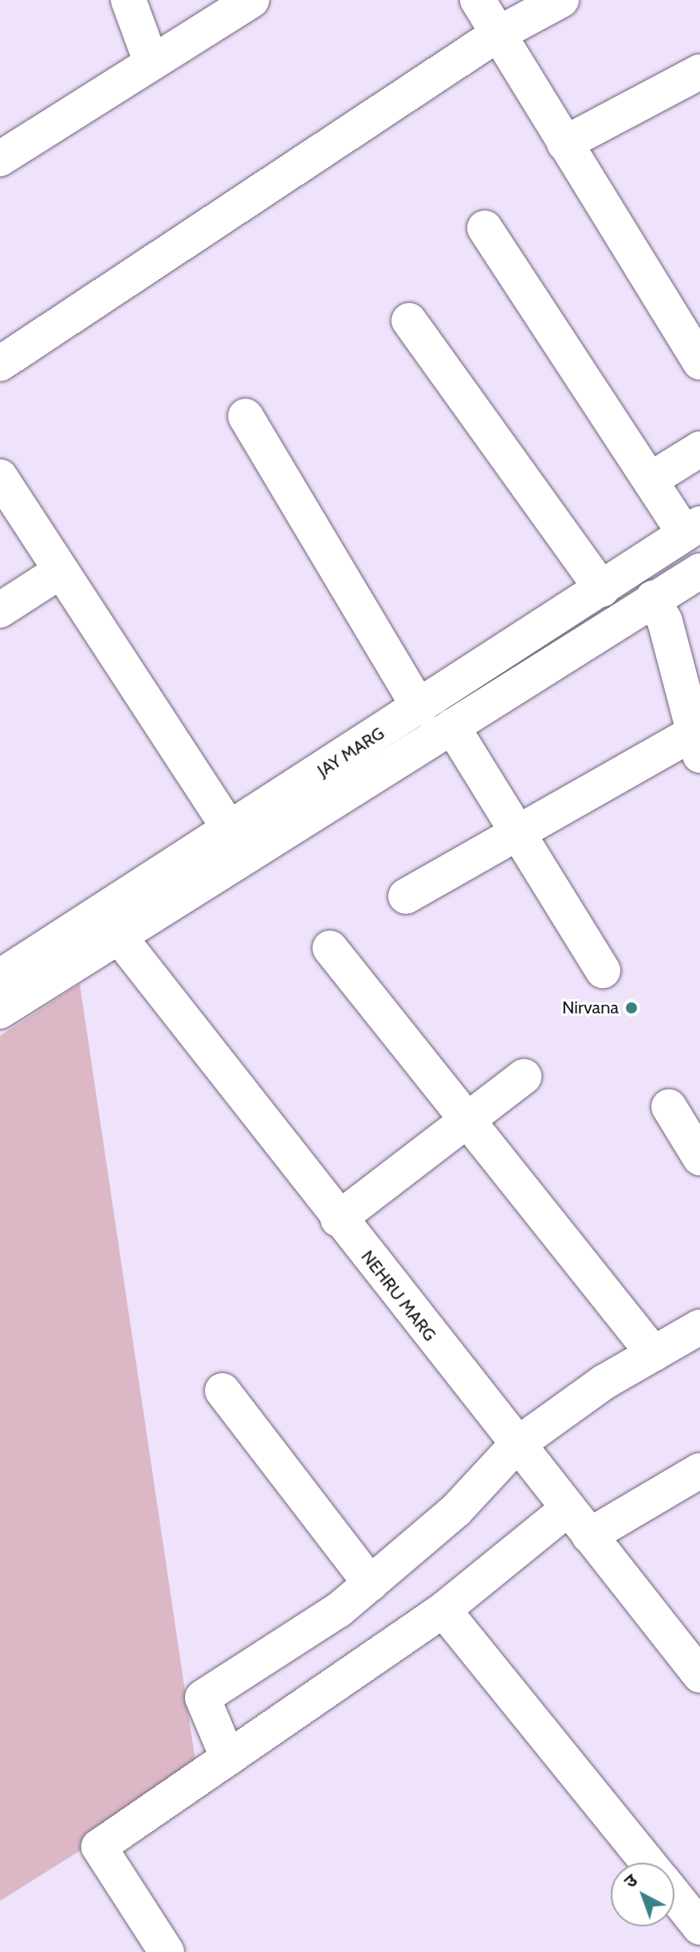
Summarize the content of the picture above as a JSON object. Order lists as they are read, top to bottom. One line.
{"streets":{"street":["JAY MARG","NEHRU MARG"]},"crossings":[["JAY MARG","NEHRU MARG"]],"places":["Nirvana"],"north":"top left"}
